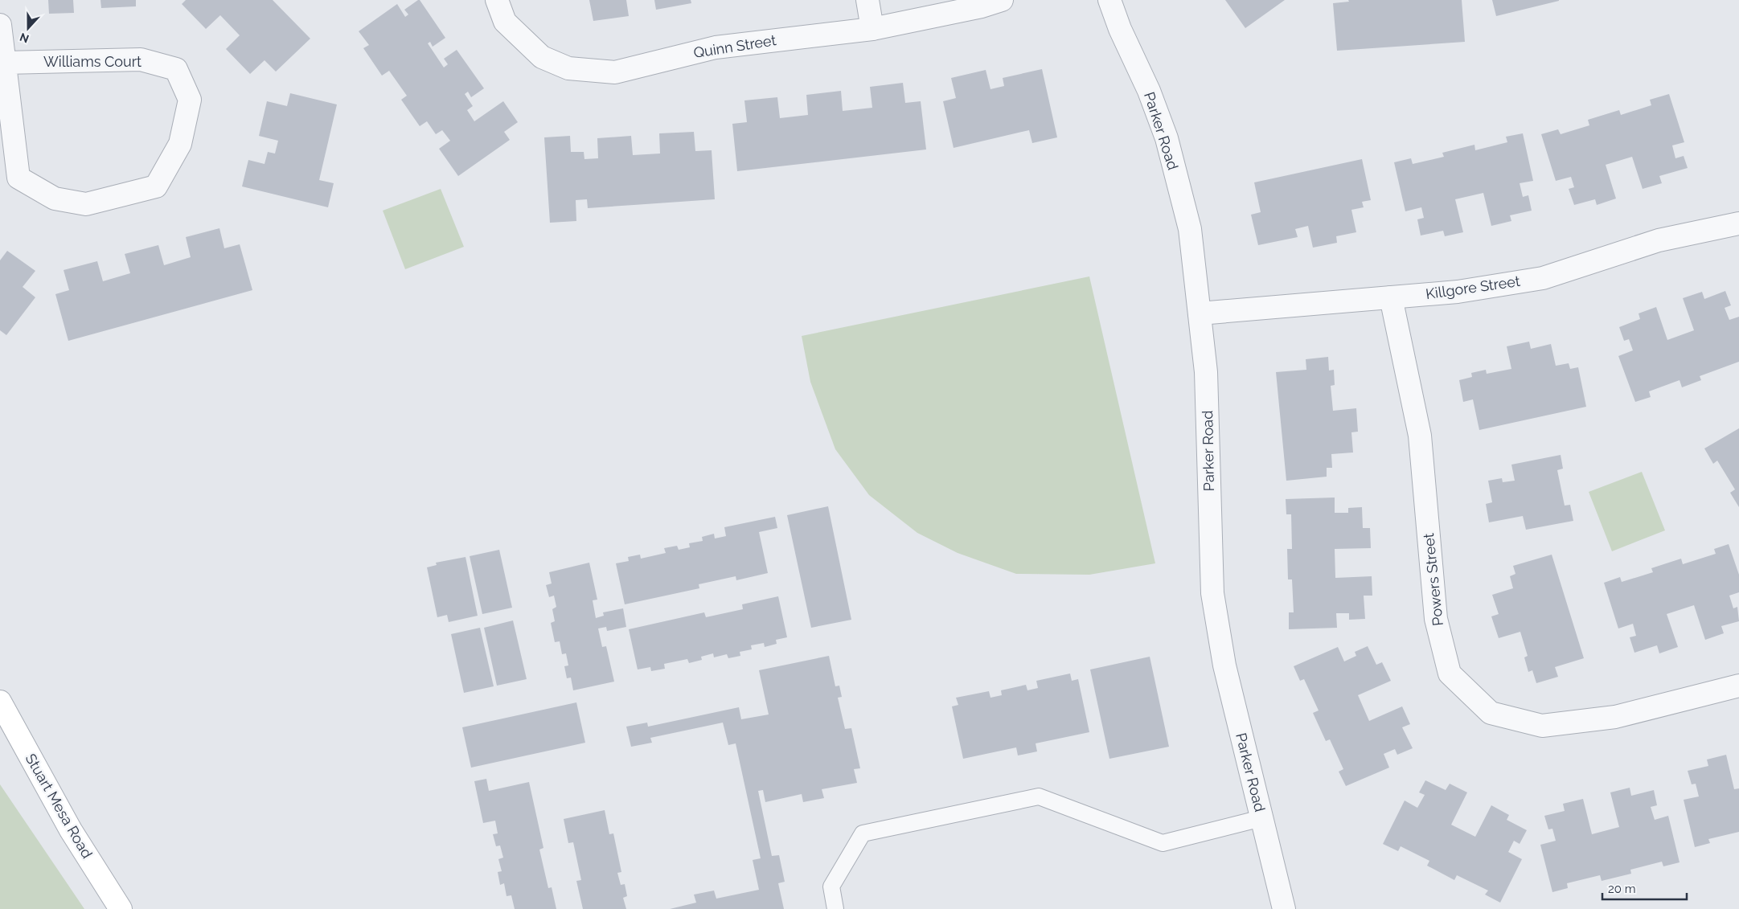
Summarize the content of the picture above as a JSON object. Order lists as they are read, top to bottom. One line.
{"streets":{"main road":["Stuart Mesa Road"],"street":["Quinn Street","Williams Court","Parker Road","Killgore Street","Powers Street"]},"crossings":[["Parker Road","Killgore Street"],["Killgore Street","Powers Street"]],"scale_bar":"20 m","north":"bottom"}
